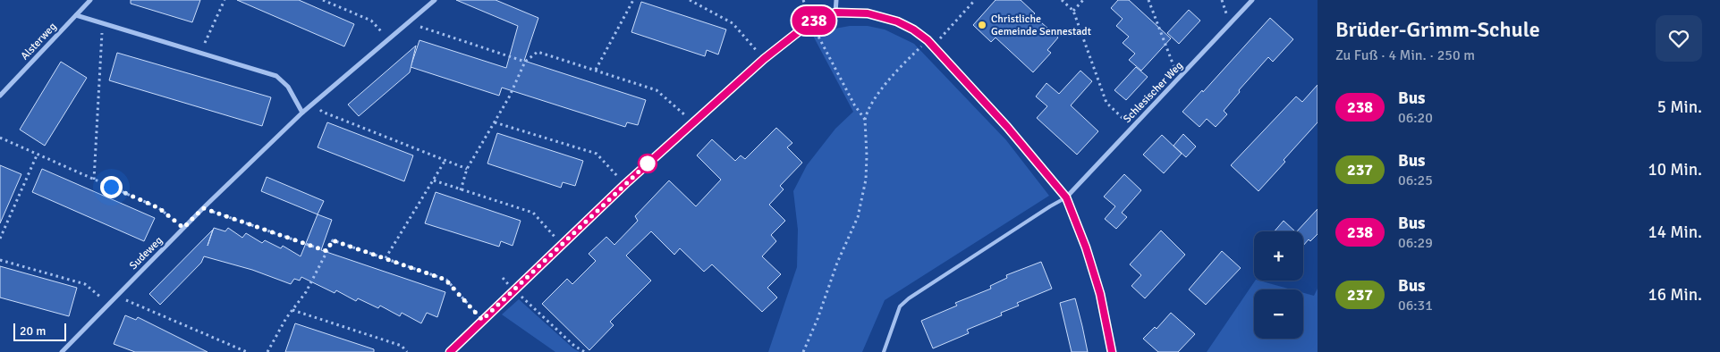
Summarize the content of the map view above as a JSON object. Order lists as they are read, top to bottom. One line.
{"streets":{"street":["Alsterweg","Schlesischer Weg","Sudeweg"]},"places":["Christliche Gemeinde Sennestadt"],"lines":["bus line 238"],"scale_bar":"20 m","page":{"on_map":"238","heading":["Brüder-Grimm-Schule","Zu Fuß · 4 Min. · 250 m"],"list":[{"mark":"238","name":"Bus","note":"06:20","value":"5 Min."},{"mark":"237","name":"Bus","note":"06:25","value":"10 Min."},{"mark":"238","name":"Bus","note":"06:29","value":"14 Min."},{"mark":"237","name":"Bus","note":"06:31","value":"16 Min."}],"map_buttons":["+","−"],"scale":"20 m"}}
